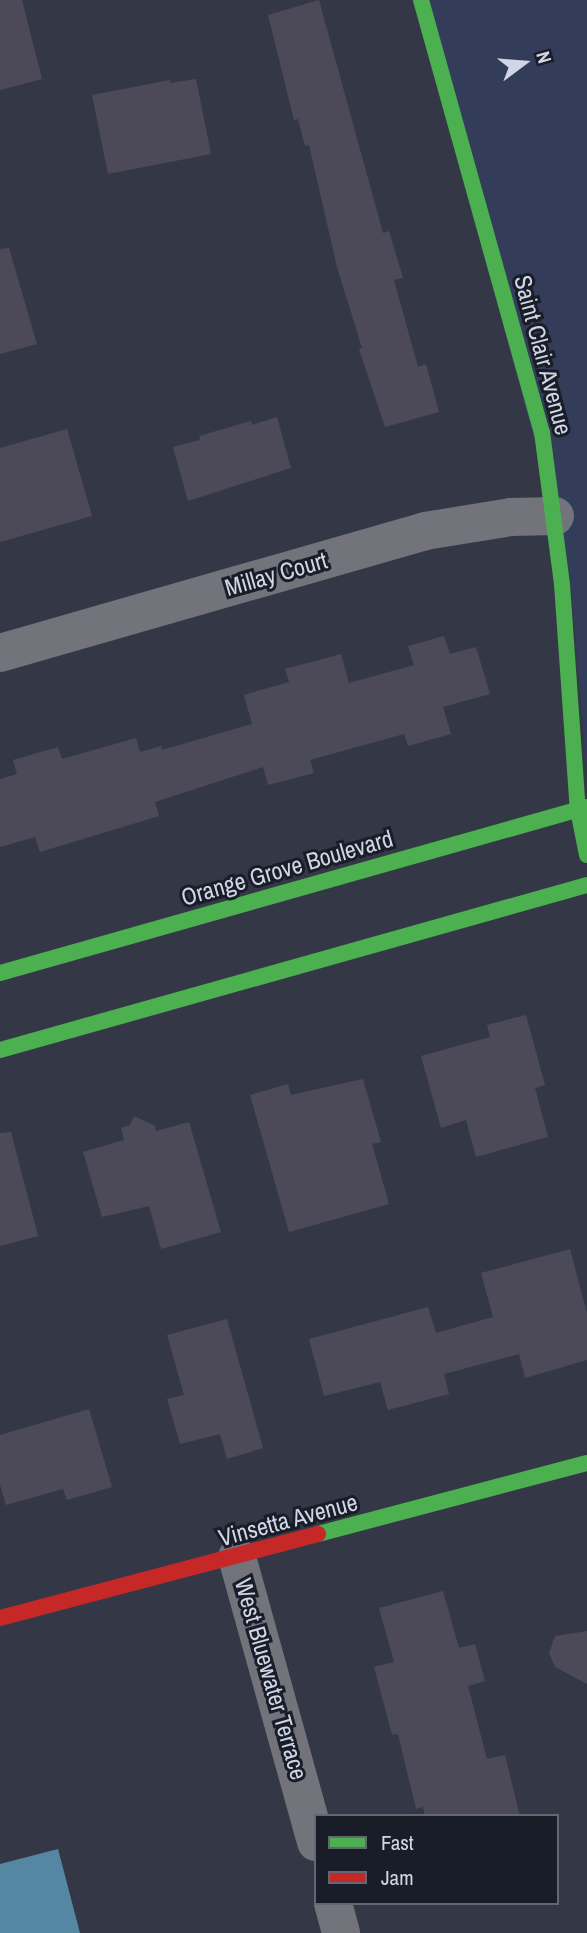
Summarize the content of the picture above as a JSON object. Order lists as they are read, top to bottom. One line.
{"streets":{"street":["Saint Clair Avenue","Millay Court","Orange Grove Boulevard","Vinsetta Avenue","West Bluewater Terrace"]},"crossings":[["Saint Clair Avenue","Millay Court"],["Saint Clair Avenue","Orange Grove Boulevard"],["Vinsetta Avenue","West Bluewater Terrace"]],"legend":["Fast","Jam"],"north":"right"}
